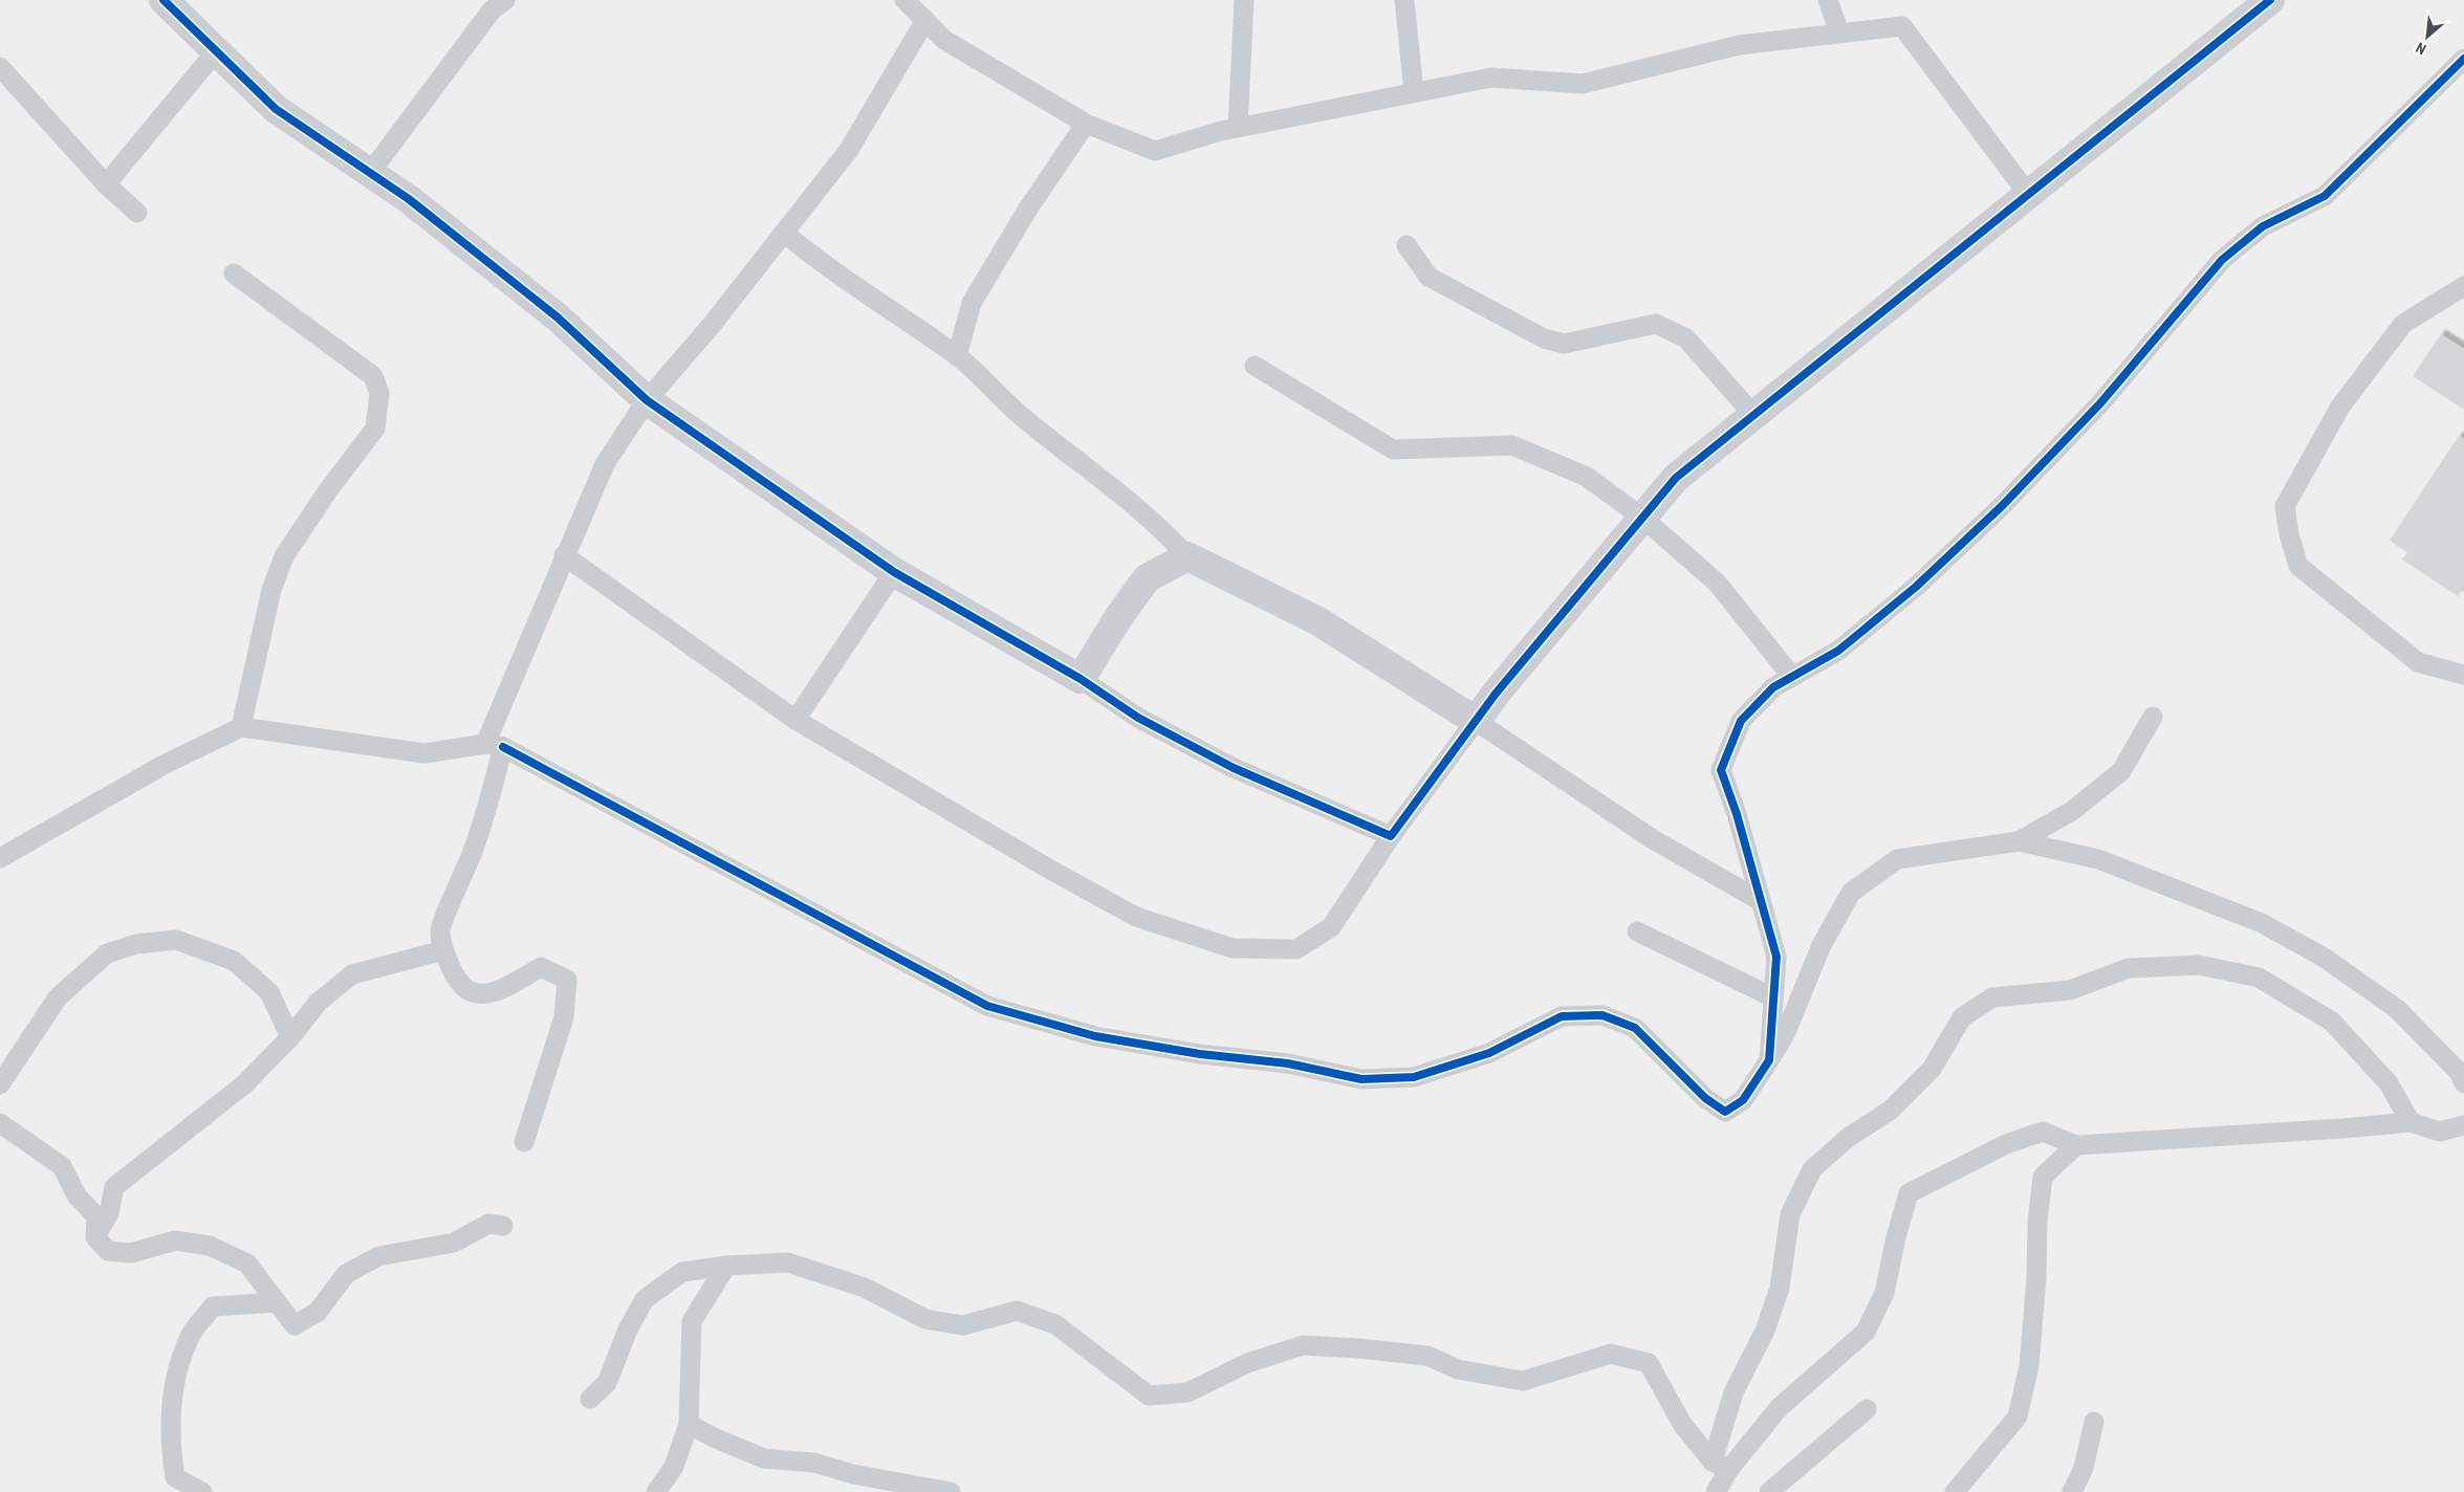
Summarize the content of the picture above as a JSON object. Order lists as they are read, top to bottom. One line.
{"north":"bottom left"}
